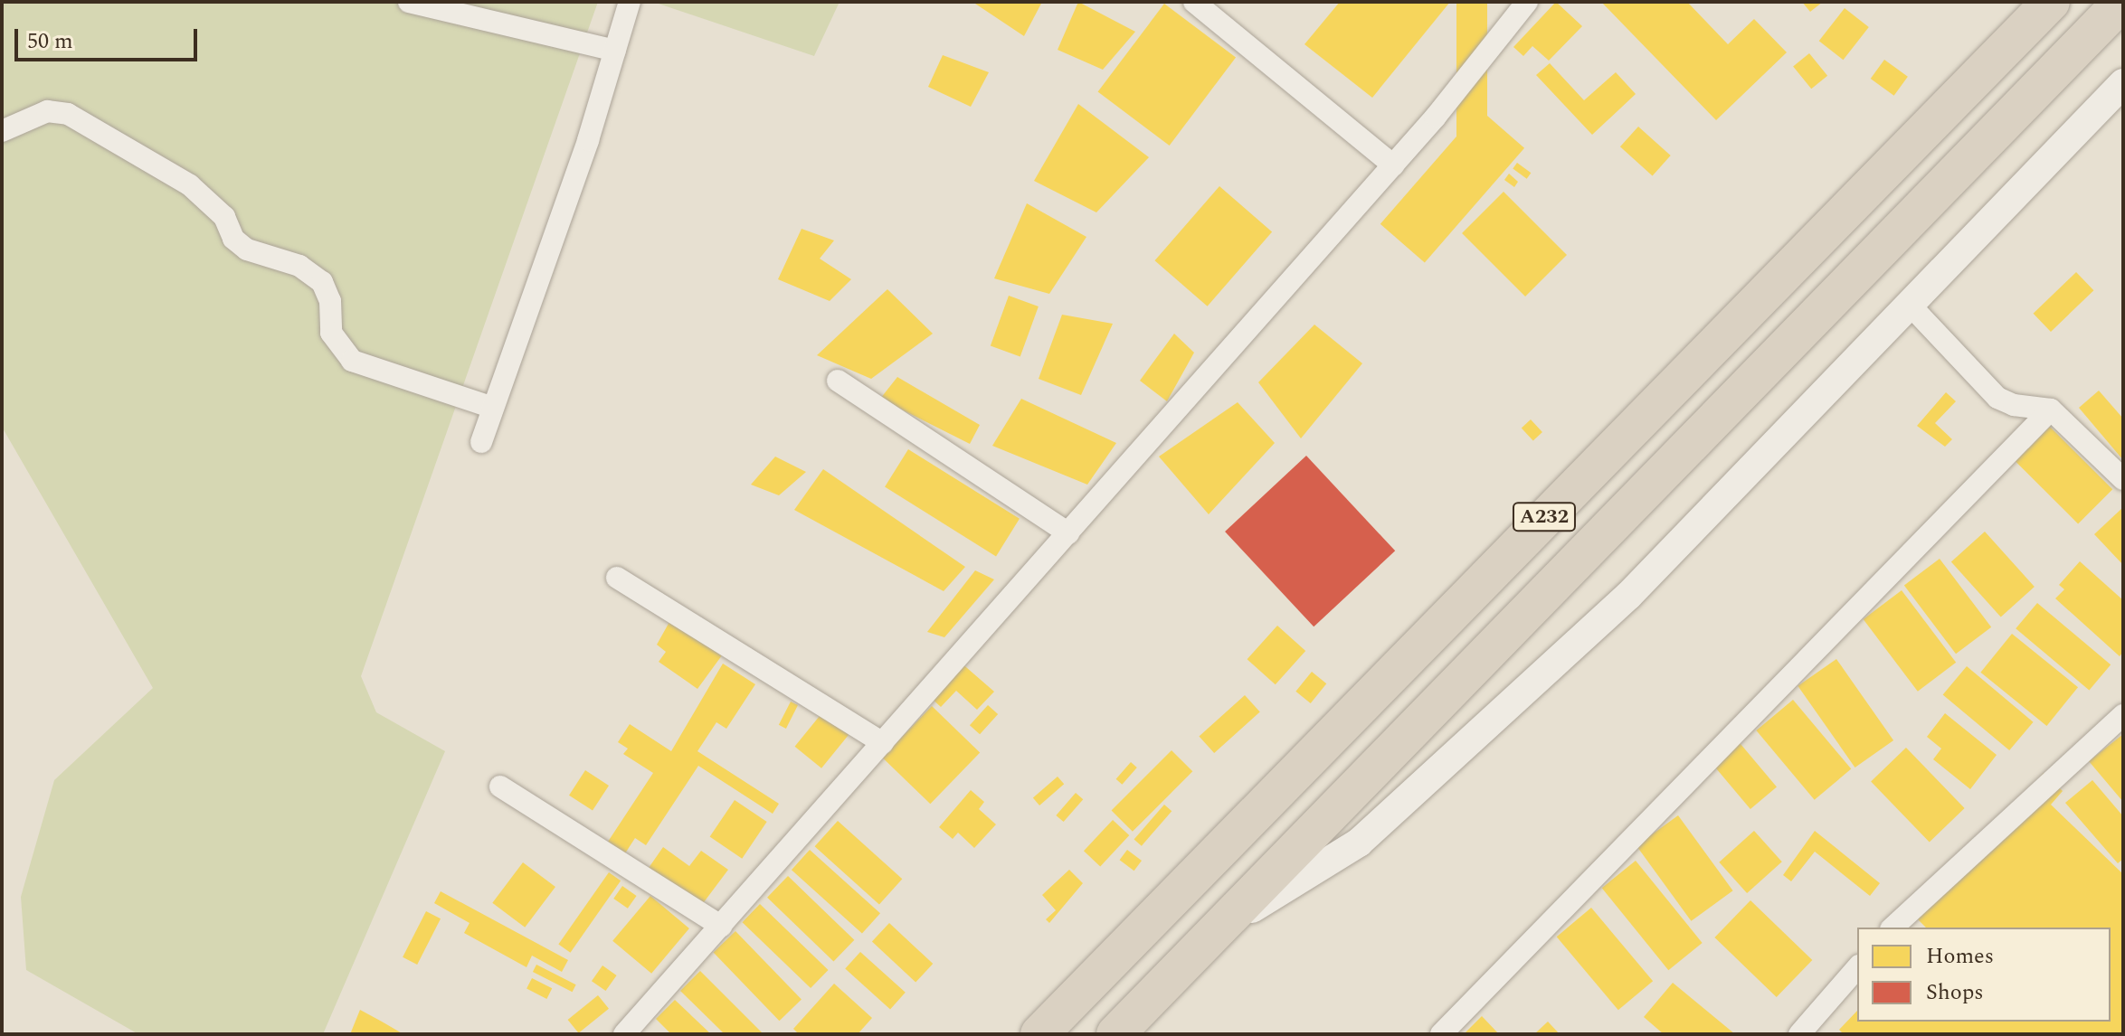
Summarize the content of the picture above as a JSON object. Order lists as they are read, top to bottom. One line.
{"streets":{"highway":["A232"]},"legend":["Homes","Shops"],"scale_bar":"50 m"}
